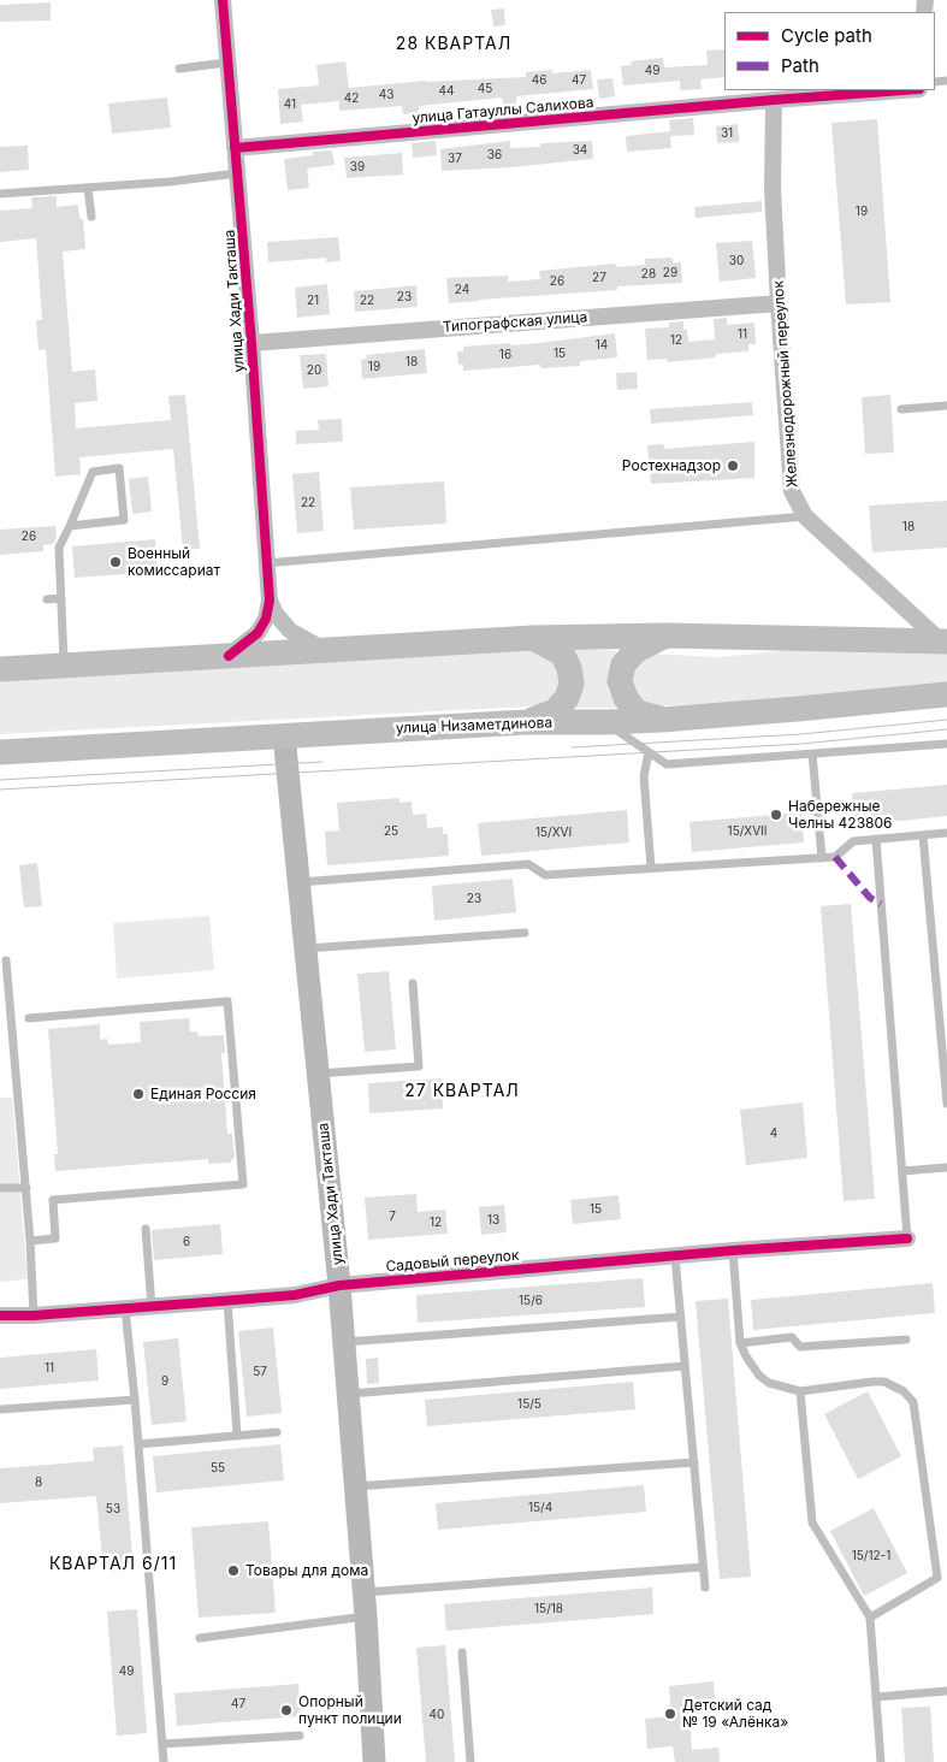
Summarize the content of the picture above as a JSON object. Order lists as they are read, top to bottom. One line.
{"streets":{"main road":["улица Хади Такташа","улица Низаметдинова"],"street":["улица Гатауллы Салихова","Типографская улица","Железнодорожный переулок","Садовый переулок"]},"crossings":[["улица Гатауллы Салихова","улица Хади Такташа"],["улица Гатауллы Салихова","Железнодорожный переулок"],["улица Хади Такташа","Типографская улица"],["улица Хади Такташа","улица Низаметдинова"],["улица Хади Такташа","Садовый переулок"],["Типографская улица","Железнодорожный переулок"]],"districts":["28 КВАРТАЛ","27 КВАРТАЛ","КВАРТАЛ 6/11"],"places":["Ростехнадзор","Военный комиссариат","Набережные Челны 423806","Единая Россия","Товары для дома","Опорный пункт полиции","Детский сад № 19 «Алёнка»"],"house_numbers":["49","46","47","45","44","43","42","41","31","34","36","37","39","19","30","29","28","27","26","24","23","21","22","11","12","14","15","16","18","19","20","22","18","26","25","15/XVII","15/XVI","23","4","15","7","13","12","6","15/6","11","57","9","15/5","55","8","15/4","53","15/12-1","15/18","49","47","40"],"legend":["Cycle path","Path"]}
